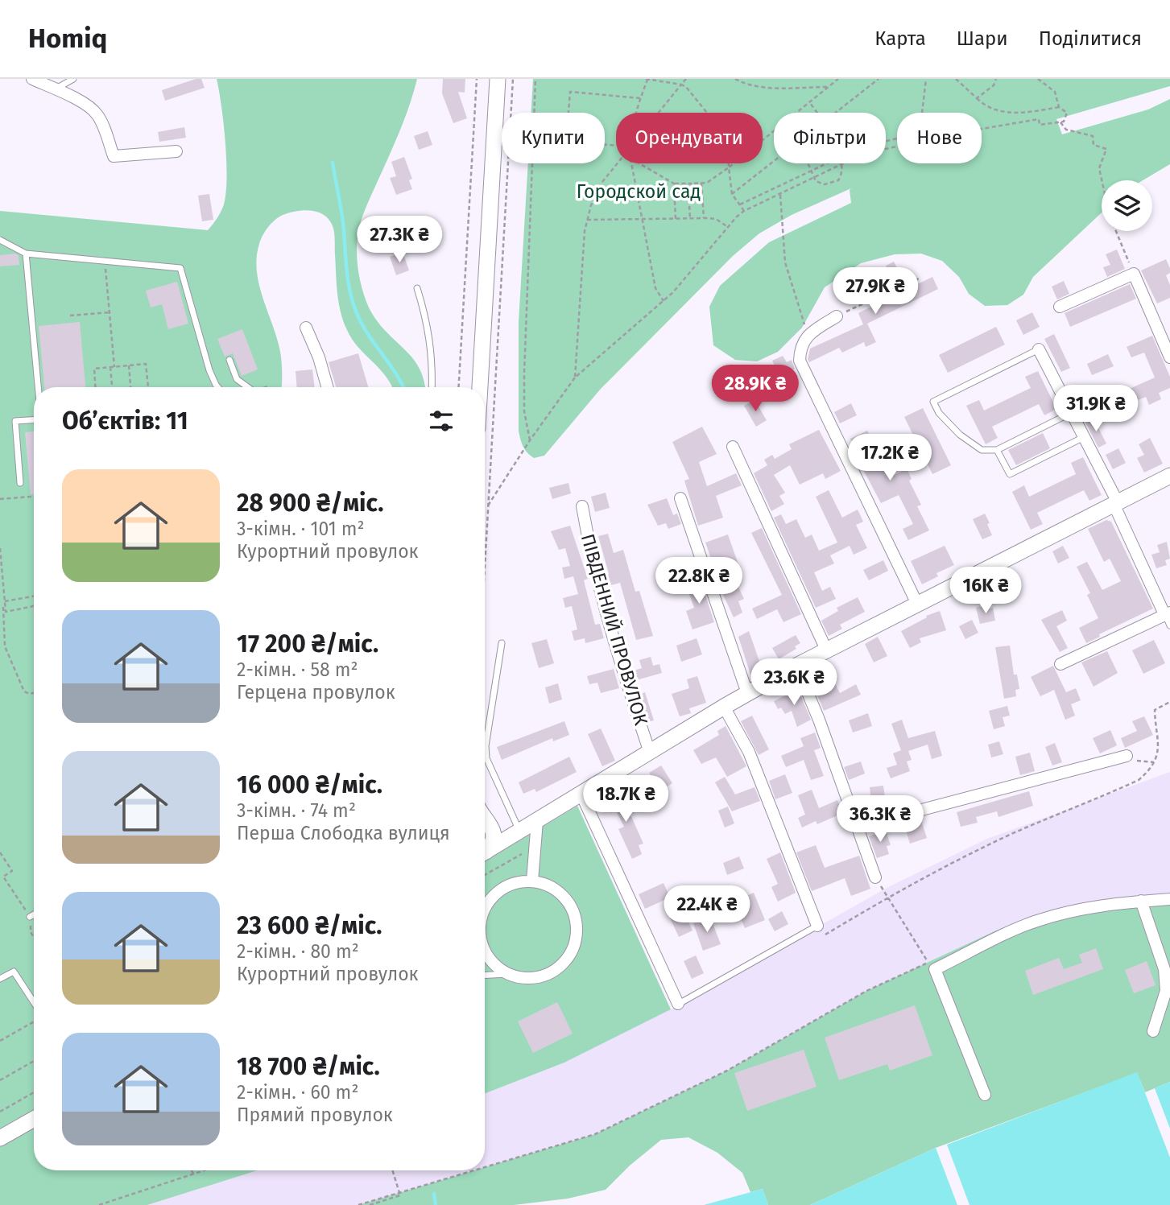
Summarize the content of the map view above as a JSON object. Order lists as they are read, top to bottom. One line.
{"streets":{"street":["ПІВДЕННИЙ ПРОВУЛОК"]},"parks":["Городской сад"],"page":{"header":"Homiq","nav":["Карта","Шари","Поділитися"],"chip":["Купити","Орендувати","Фільтри","Нове"],"price":["27.3K ₴","27.9K ₴","28.9K ₴","31.9K ₴","17.2K ₴","22.8K ₴","16K ₴","23.6K ₴","18.7K ₴","36.3K ₴","22.4K ₴"],"heading":"Об’єктів: 11","list":[{"name":"28 900 ₴/міс.","note":"3-кімн. · 101 m² · Курортний провулок"},{"name":"17 200 ₴/міс.","note":"2-кімн. · 58 m² · Герцена провулок"},{"name":"16 000 ₴/міс.","note":"3-кімн. · 74 m² · Перша Слободка вулиця"},{"name":"23 600 ₴/міс.","note":"2-кімн. · 80 m² · Курортний провулок"},{"name":"18 700 ₴/міс.","note":"2-кімн. · 60 m² · Прямий провулок"}]}}
